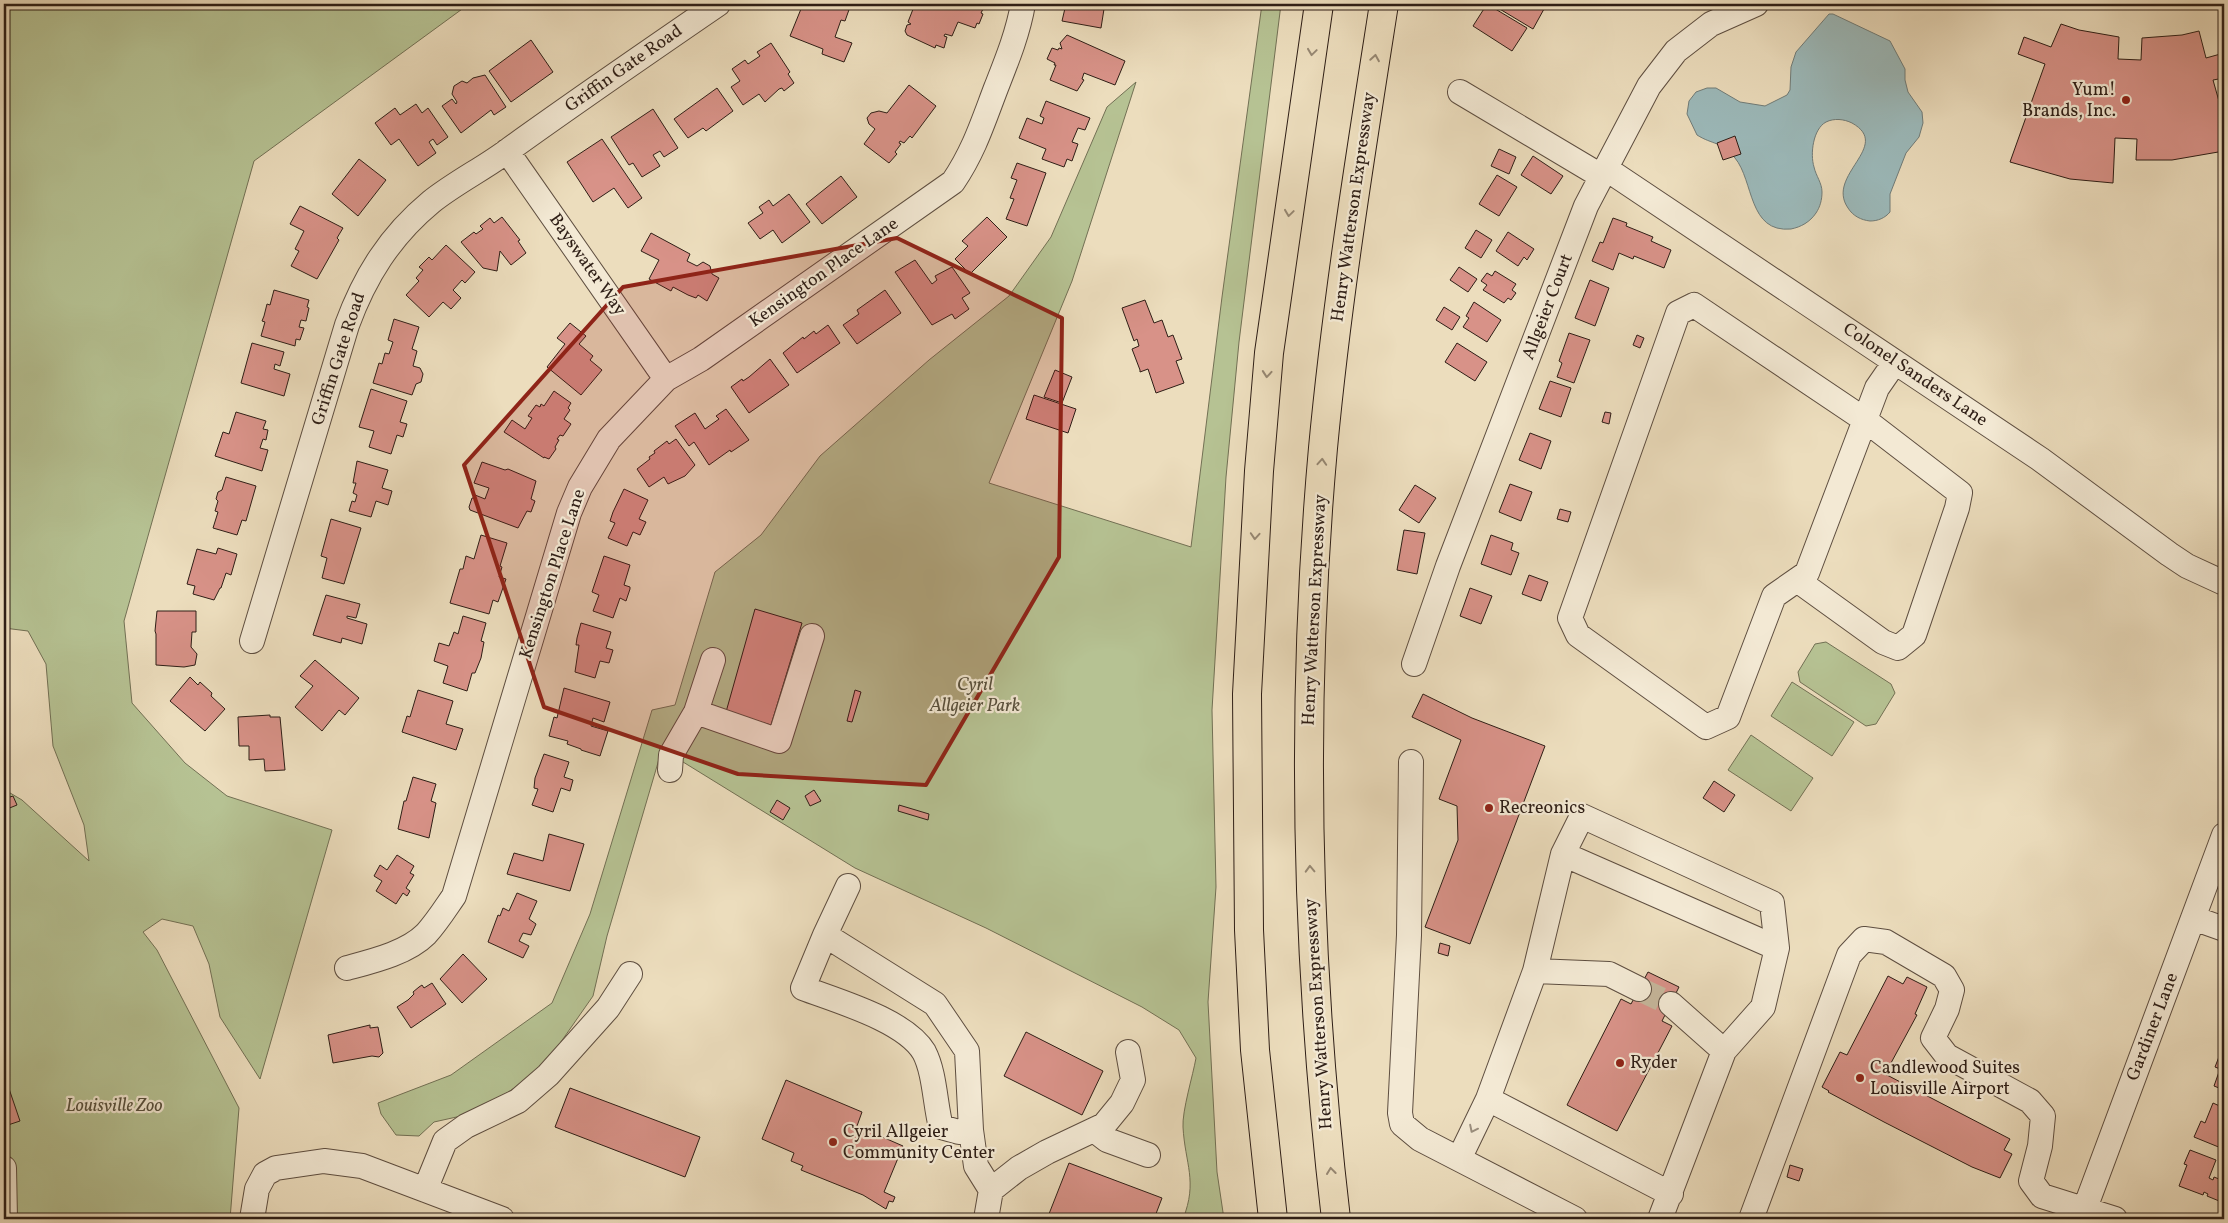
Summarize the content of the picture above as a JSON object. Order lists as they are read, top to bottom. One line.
{"streets":{"highway":["Henry Watterson Expressway"],"street":["Griffin Gate Road","Bayswater Way","Kensington Place Lane","Allgeier Court","Colonel Sanders Lane","Gardiner Lane"]},"crossings":[["Griffin Gate Road","Bayswater Way"],["Bayswater Way","Kensington Place Lane"],["Allgeier Court","Colonel Sanders Lane"]],"parks":["Cyril Allgeier Park","Louisville Zoo"],"places":["Yum! Brands, Inc.","Recreonics","Ryder","Candlewood Suites Louisville Airport","Cyril Allgeier Community Center"]}
